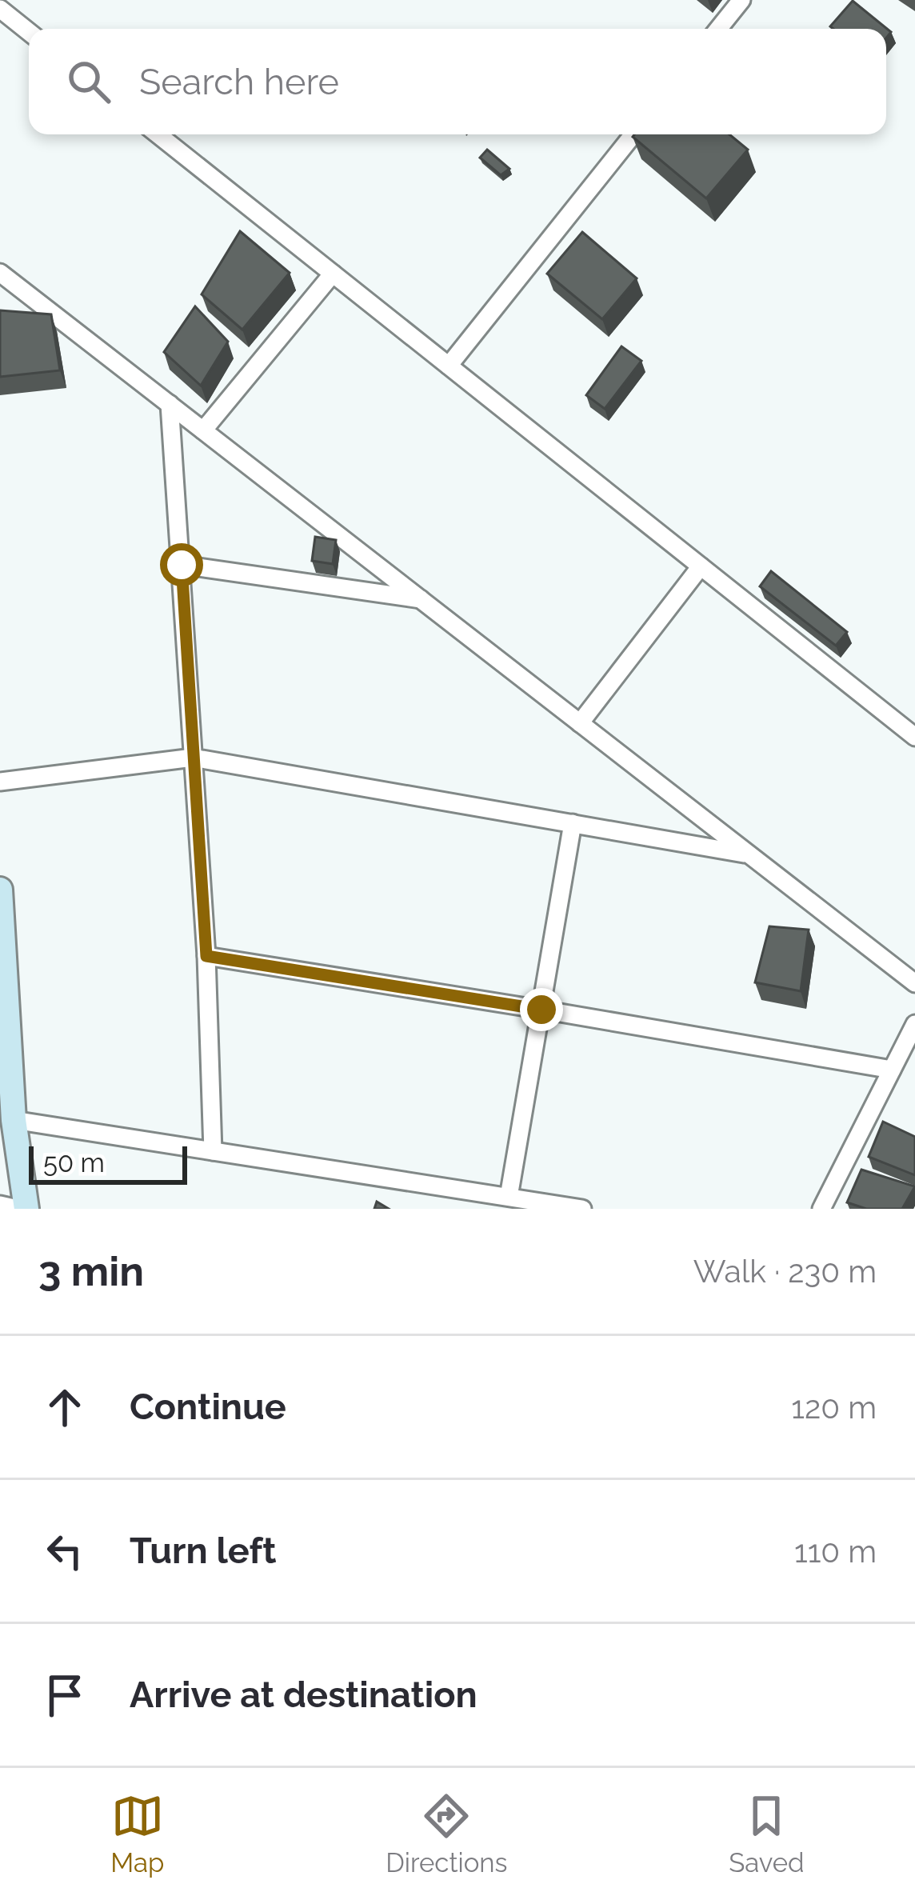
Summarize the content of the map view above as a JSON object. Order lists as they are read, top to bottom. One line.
{"scale_bar":"50 m","page":{"search":"Search here","scale":"50 m","heading":["3 min","Walk · 230 m"],"list":[["Continue","120 m"],["Turn left","110 m"],"Arrive at destination"],"nav":["Map","Directions","Saved"]}}
